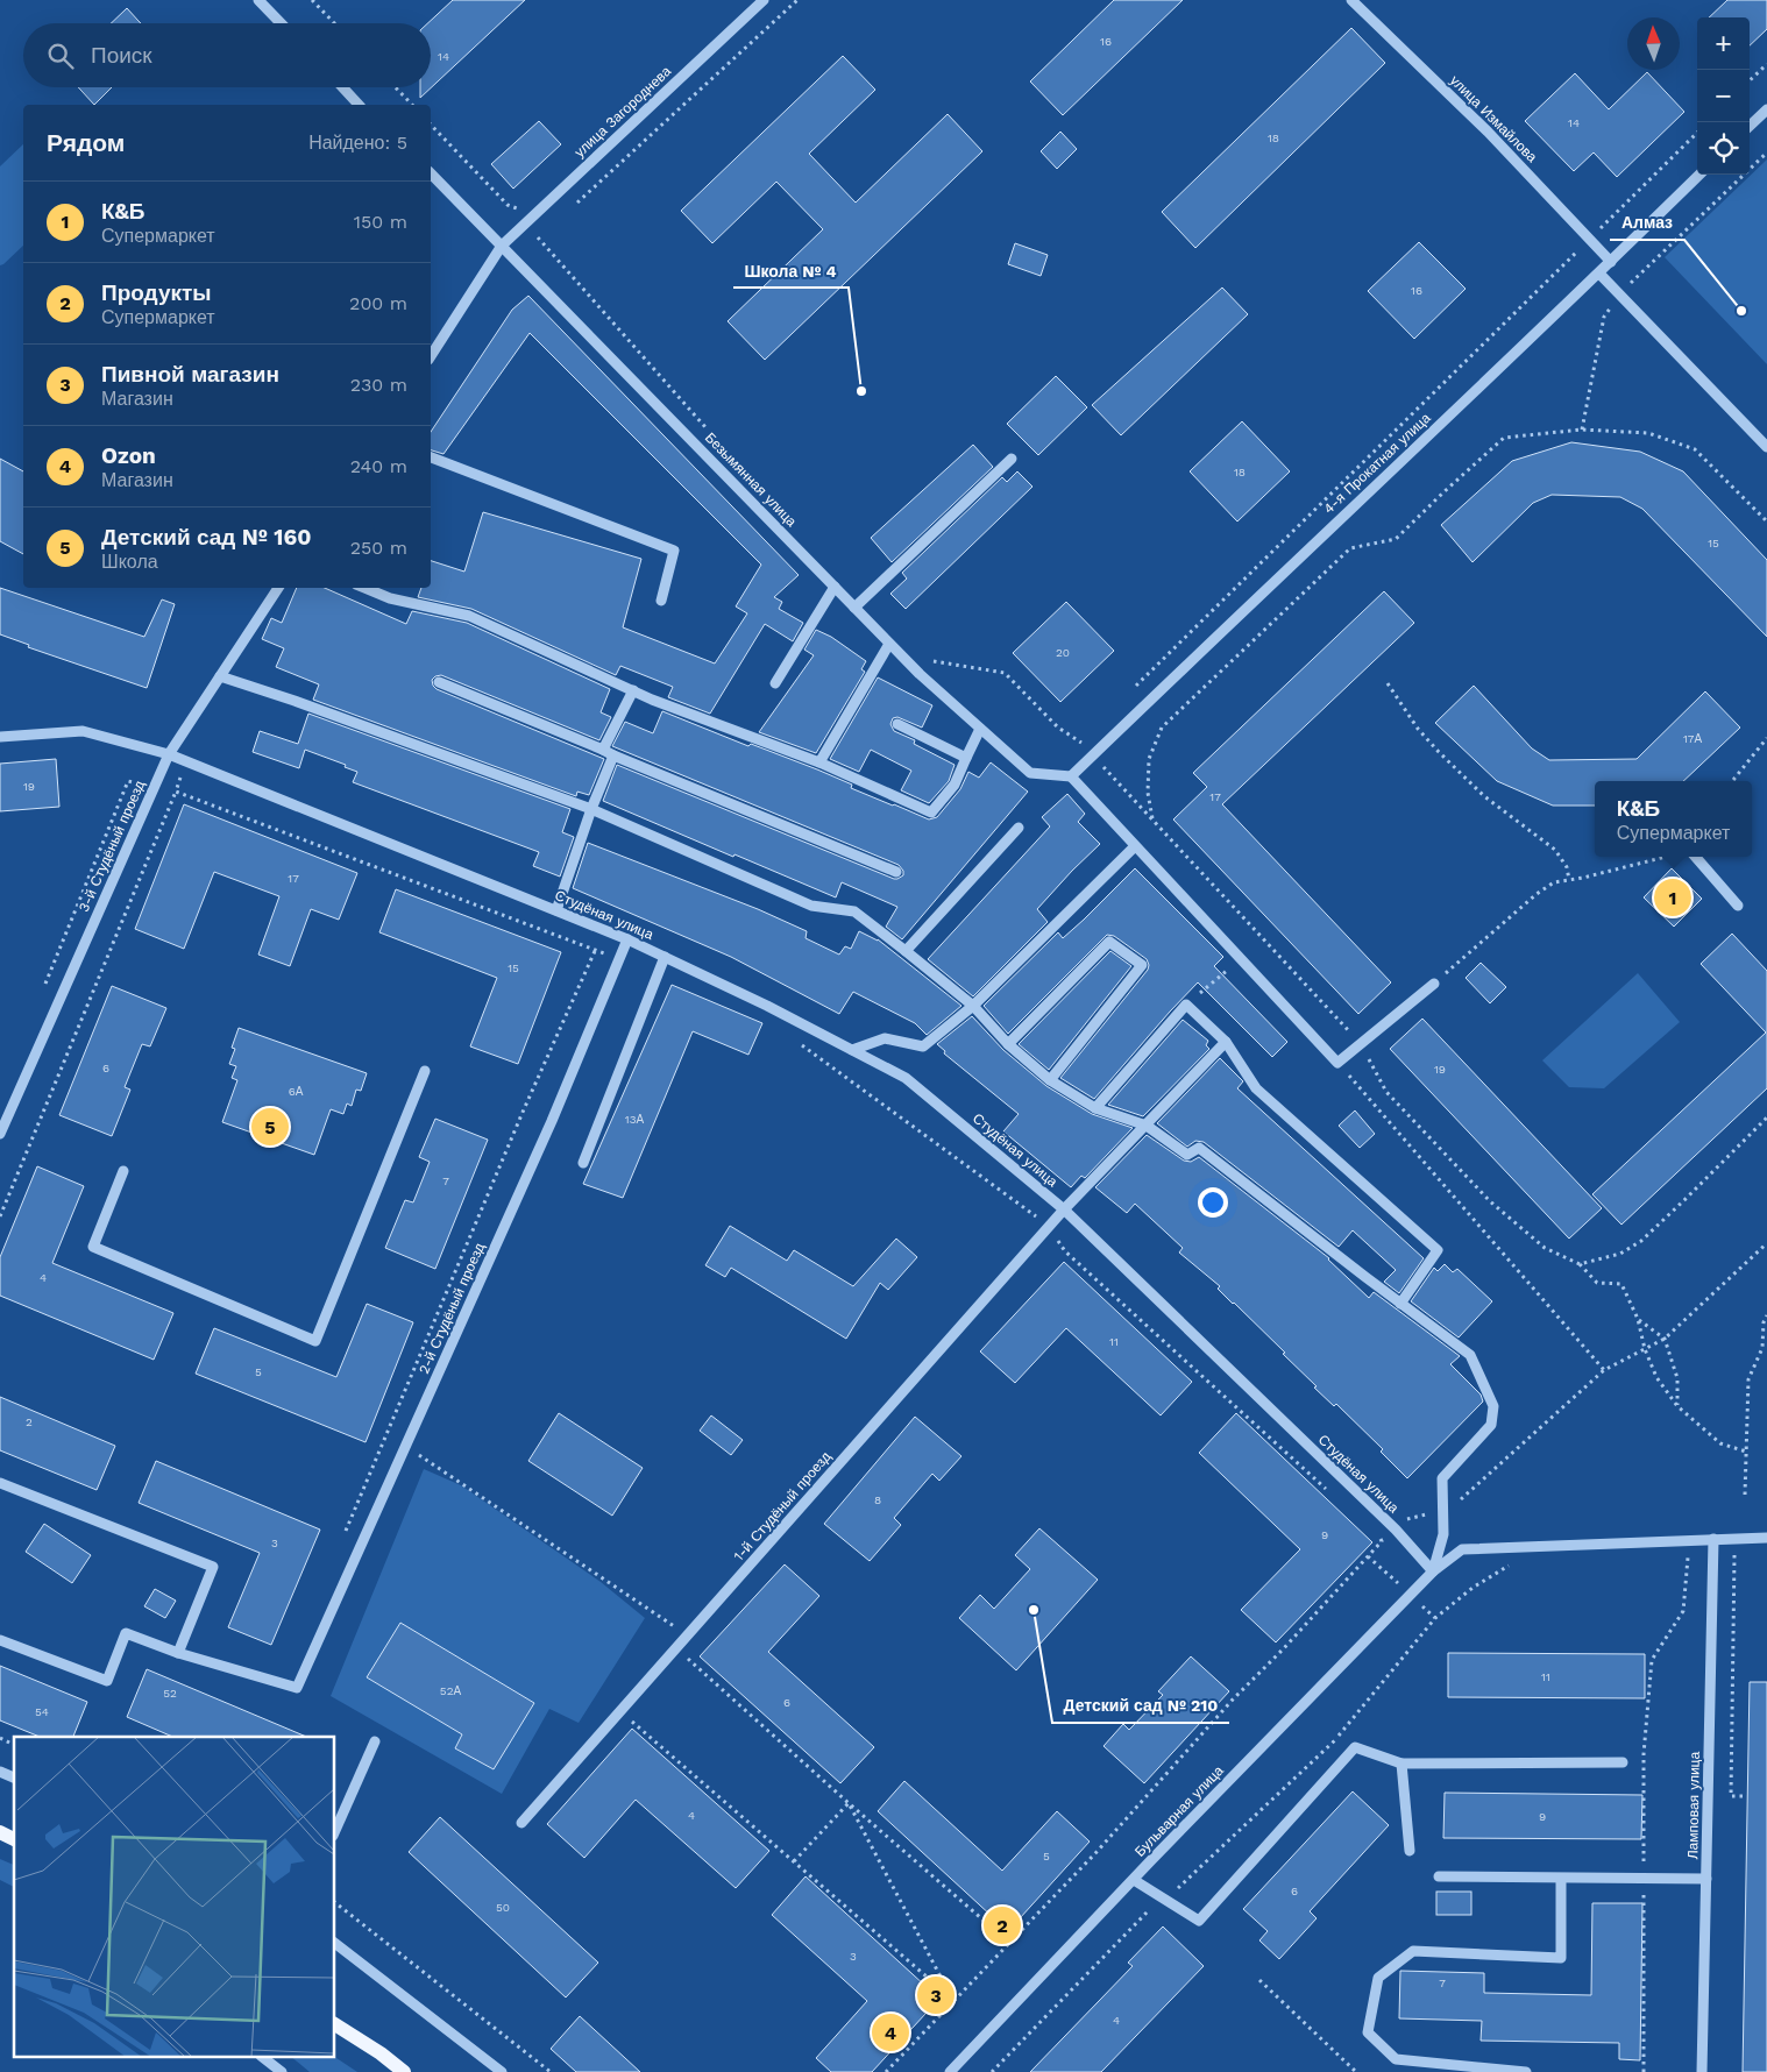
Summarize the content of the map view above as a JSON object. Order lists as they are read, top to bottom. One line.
{"streets":{"street":["улица Загороднева","улица Измайлова","4-я Прокатная улица","Безымянная улица","3-й Студёный проезд","Студёная улица","2-й Студёный проезд","1-й Студёный проезд","Ламповая улица","Бульварная улица"]},"crossings":[["улица Загороднева","Безымянная улица"],["улица Измайлова","4-я Прокатная улица"],["4-я Прокатная улица","Безымянная улица"],["3-й Студёный проезд","Студёная улица"],["Студёная улица","2-й Студёный проезд"],["Студёная улица","1-й Студёный проезд"],["Студёная улица","Бульварная улица"]],"places":["Алмаз","Школа № 4","Детский сад № 210"],"house_numbers":["16","14","14","18","16","18","15","20","17А","19","17","17","15","6","19","6А","13А","7","4","11","5","2","8","9","3","11","52А","52","6","54","4","9","5","6","50","3","7","4"],"north":"top","page":{"map_buttons":["+","−"],"search":"Поиск","heading":["Рядом","Найдено: 5"],"list":[{"mark":"1","name":"К&Б","note":"Супермаркет","value":"150 m"},{"mark":"2","name":"Продукты","note":"Супермаркет","value":"200 m"},{"mark":"3","name":"Пивной магазин","note":"Магазин","value":"230 m"},{"mark":"4","name":"Ozon","note":"Магазин","value":"240 m"},{"mark":"5","name":"Детский сад № 160","note":"Школа","value":"250 m"}],"popup":["К&Б","Супермаркет"],"pins":["1","5","2","3","4"]}}
